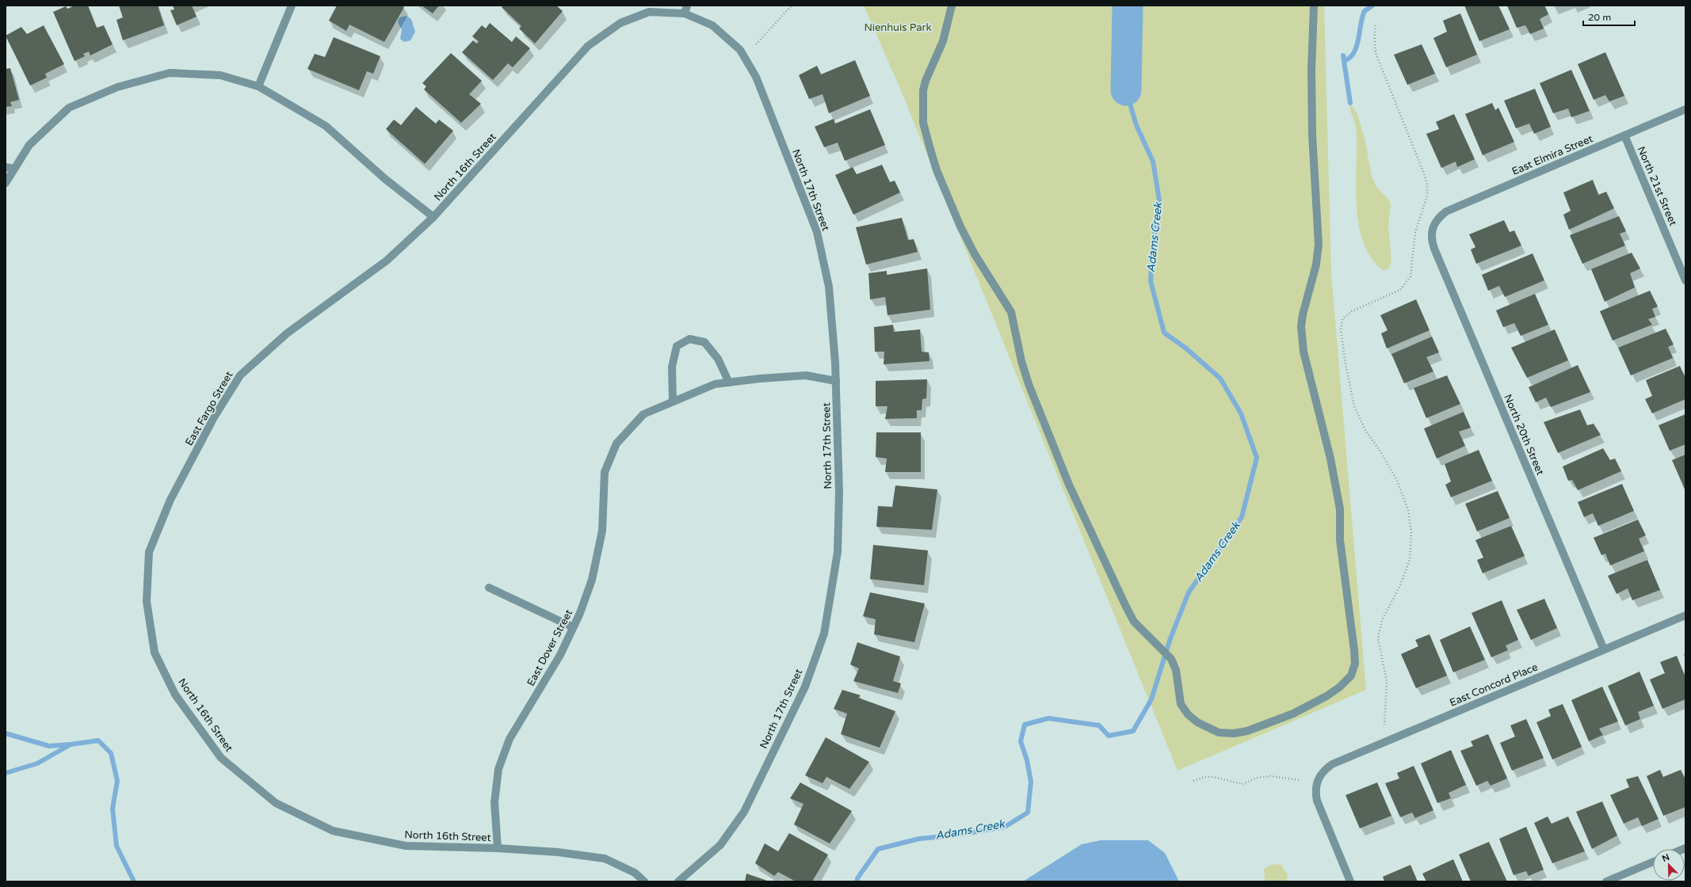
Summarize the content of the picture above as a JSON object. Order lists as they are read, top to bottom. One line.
{"streets":{"street":["East Elmira Street","North 16th Street","North 21st Street","North 17th Street","East Fargo Street","North 20th Street","East Dover Street","East Concord Place"]},"crossings":[["East Elmira Street","North 21st Street"],["East Elmira Street","North 20th Street"],["North 16th Street","North 17th Street"],["North 16th Street","East Fargo Street"],["North 16th Street","East Dover Street"],["North 17th Street","East Dover Street"],["North 20th Street","East Concord Place"]],"water":["Adams Creek"],"parks":["Nienhuis Park"],"scale_bar":"20 m","north":"top left"}
